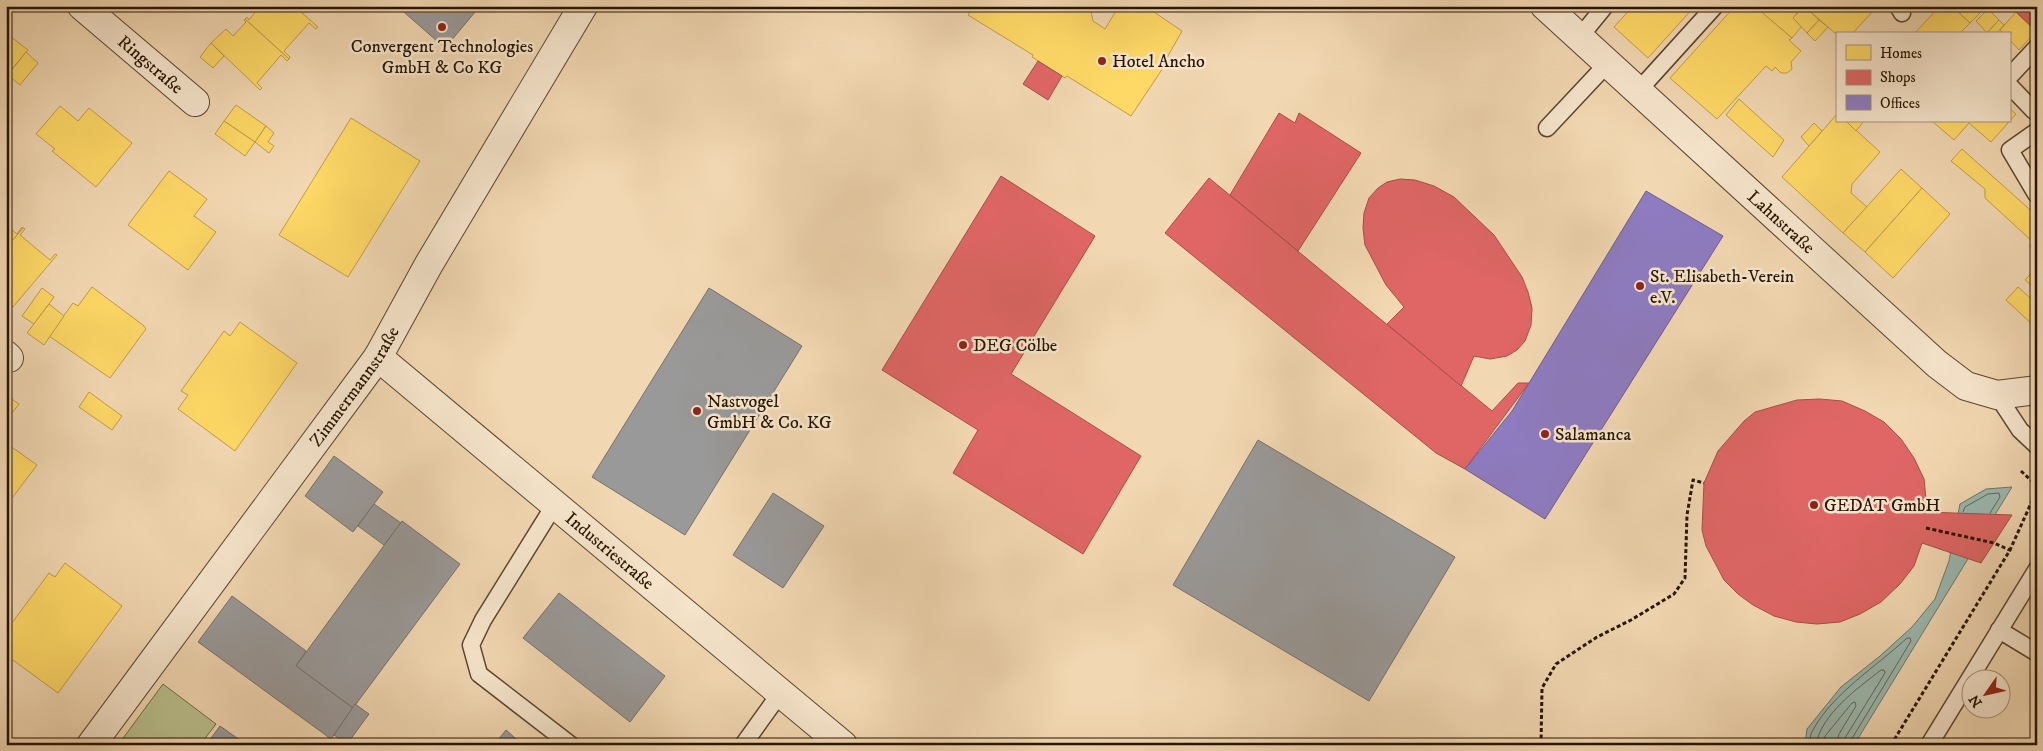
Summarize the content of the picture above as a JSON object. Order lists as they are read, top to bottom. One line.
{"streets":{"street":["Ringstraße","Lahnstraße","Zimmermannstraße","Industriestraße"]},"crossings":[["Zimmermannstraße","Industriestraße"]],"places":["Convergent Technologies GmbH & Co KG","Hotel Ancho","St. Elisabeth-Verein e.V.","DEG Cölbe","Nastvogel GmbH & Co. KG","Salamanca","GEDAT GmbH"],"legend":["Homes","Shops","Offices"],"north":"bottom left"}
